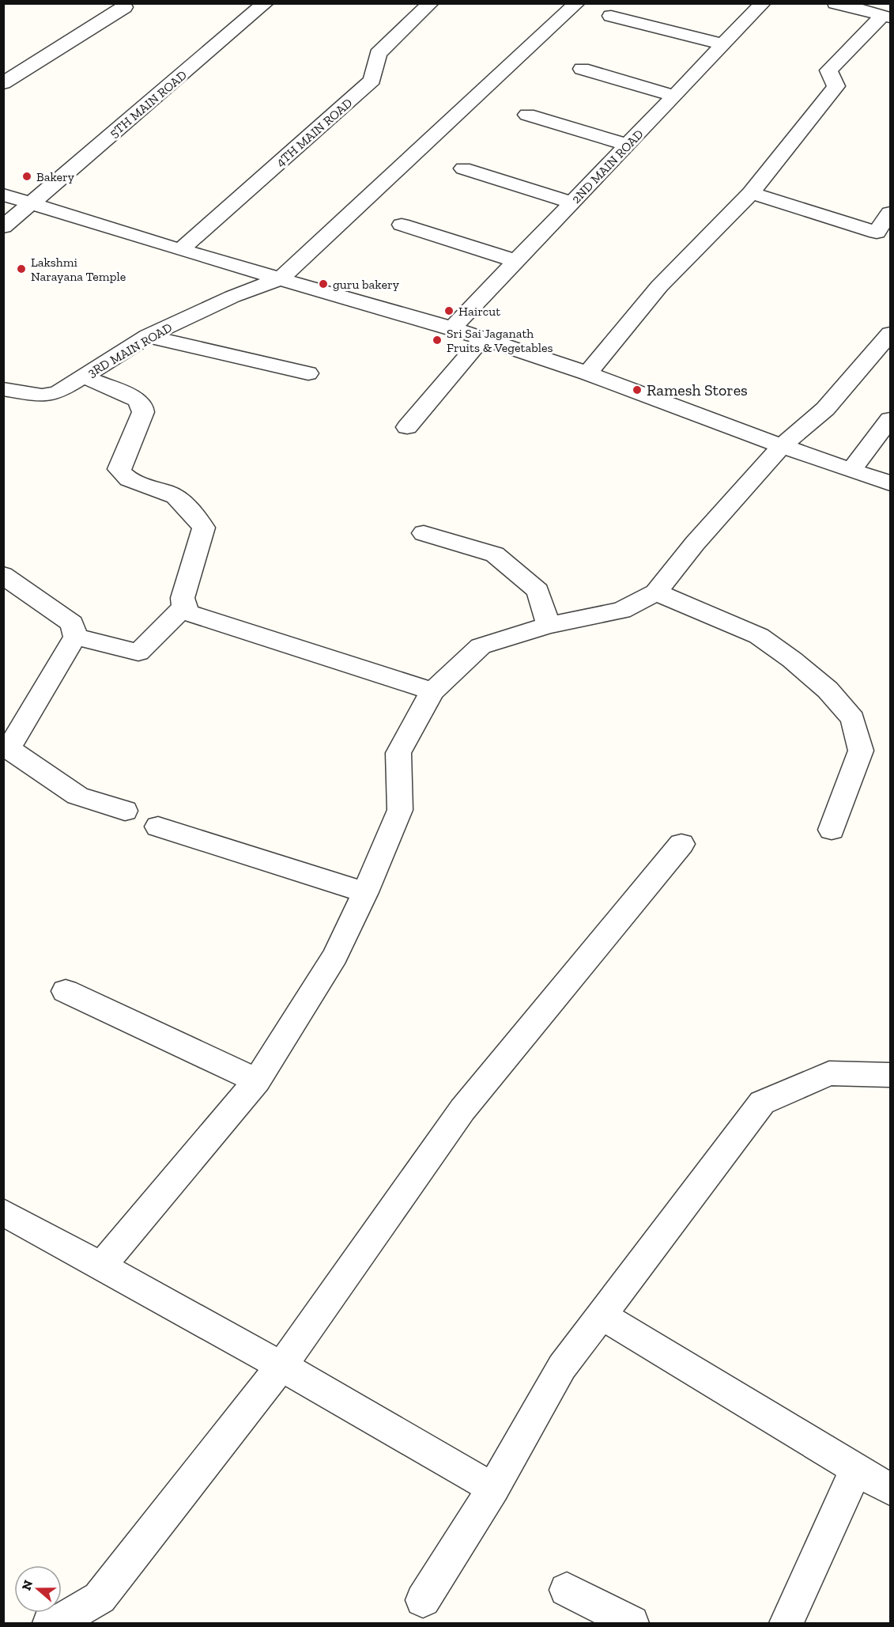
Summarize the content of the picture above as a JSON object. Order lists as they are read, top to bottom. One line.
{"streets":{"street":["5TH MAIN ROAD","4TH MAIN ROAD","2ND MAIN ROAD","3RD MAIN ROAD"]},"places":["Bakery","Lakshmi Narayana Temple","guru bakery","Haircut","Sri Sai Jaganath Fruits & Vegetables","Ramesh Stores"],"north":"left"}
